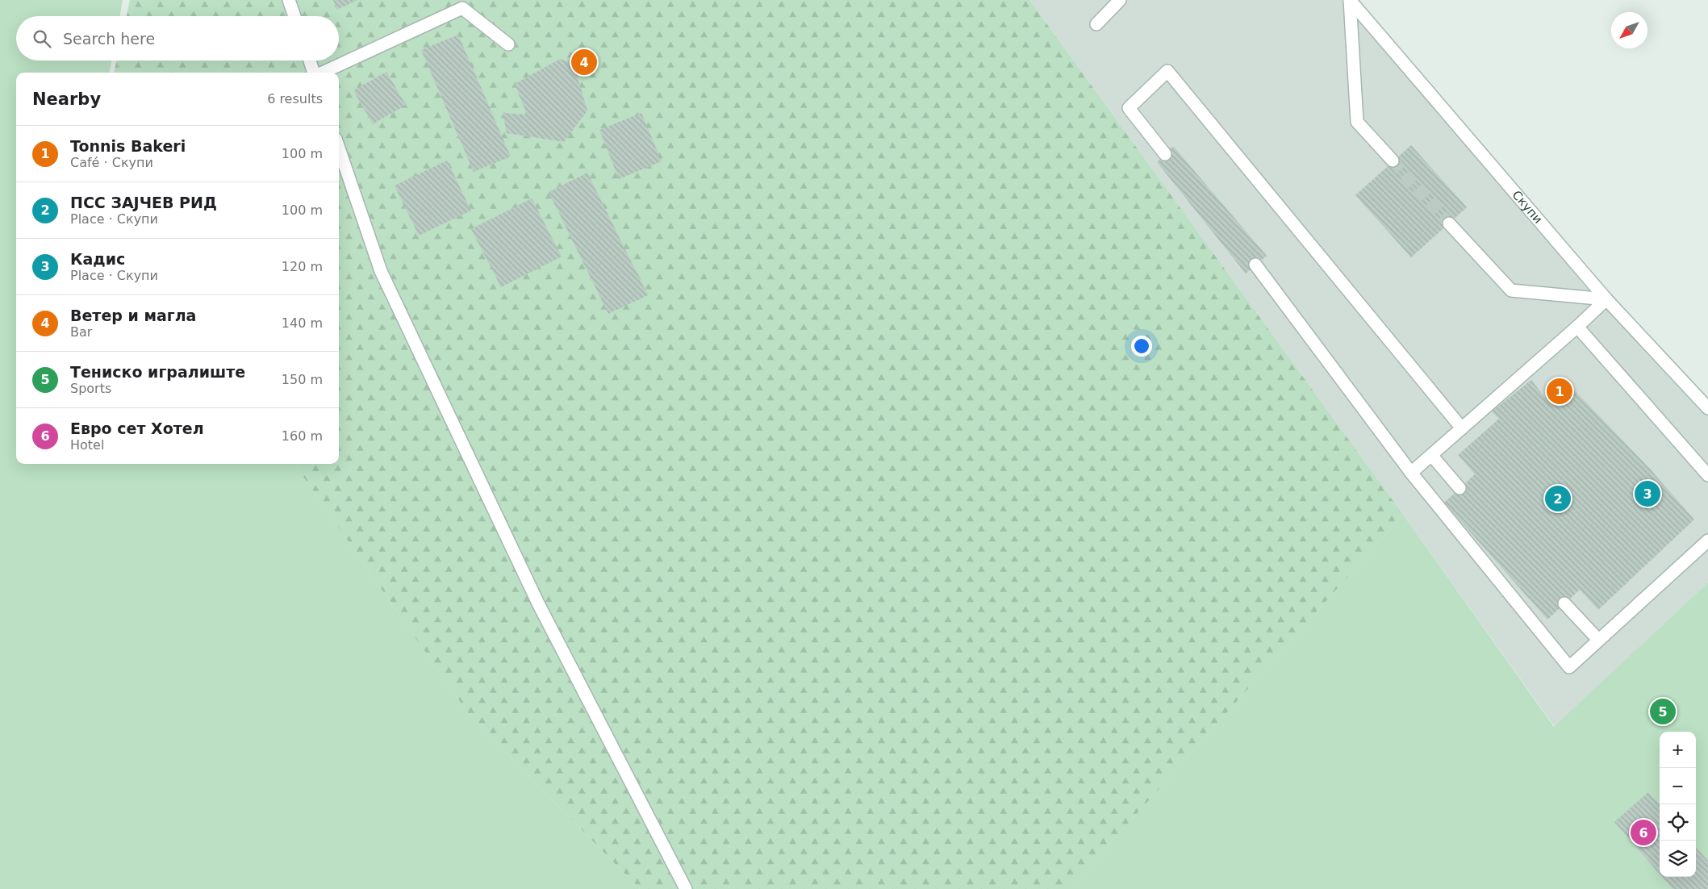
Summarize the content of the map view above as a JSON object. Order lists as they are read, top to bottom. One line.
{"streets":{"street":["Скупи"]},"north":"bottom left","page":{"search":"Search here","pins":["4","1","3","2","5","6"],"heading":["Nearby","6 results"],"list":[{"mark":"1","name":"Tonnis Bakeri","note":"Café · Скупи","value":"100 m"},{"mark":"2","name":"ПСС ЗАЈЧЕВ РИД","note":"Place · Скупи","value":"100 m"},{"mark":"3","name":"Кадис","note":"Place · Скупи","value":"120 m"},{"mark":"4","name":"Ветер и магла","note":"Bar","value":"140 m"},{"mark":"5","name":"Тениско игралиште","note":"Sports","value":"150 m"},{"mark":"6","name":"Евро сет Хотел","note":"Hotel","value":"160 m"}],"map_buttons":["+","−"]}}
